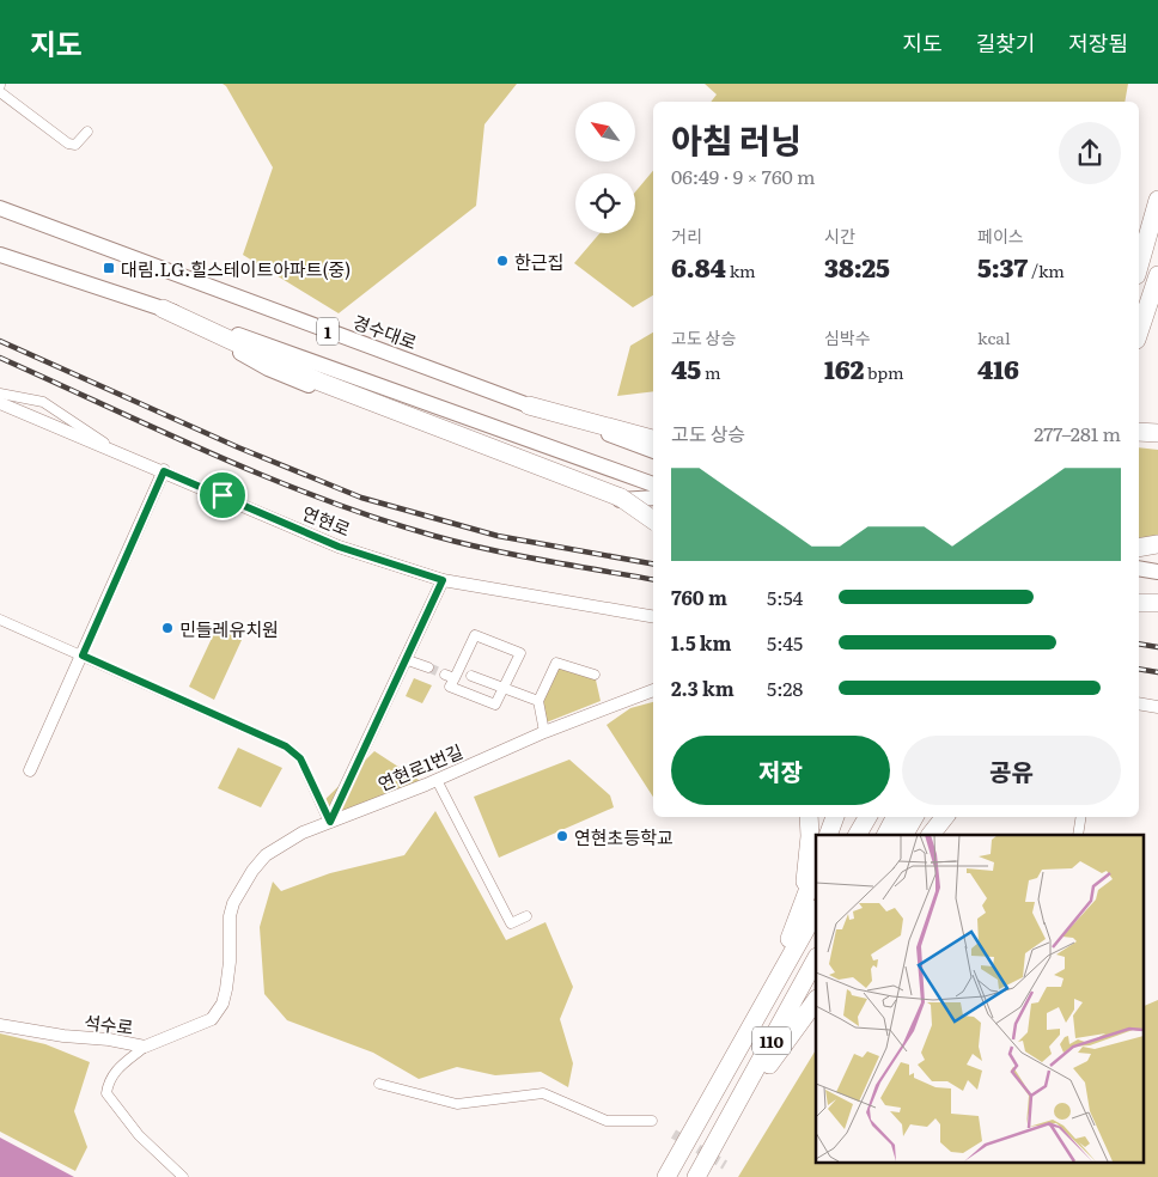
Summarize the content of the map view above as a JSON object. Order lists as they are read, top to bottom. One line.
{"streets":{"highway":["110"],"main road":["1","경수대로"],"street":["연현로","연현로1번길","석수로"]},"crossings":[["연현로1번길","석수로"]],"places":{"other":["한근집","민들레유치원","연현초등학교"],"transit":["대림.LG.힐스테이트아파트(중)"]},"north":"top left","page":{"header":"지도","nav":["지도","길찾기","저장됨"],"heading":["아침 러닝","06:49 · 9 × 760 m"],"stats":[["거리","6.84 km"],["시간","38:25"],["페이스","5:37 /km"],["고도 상승","45 m"],["심박수","162 bpm"],["kcal","416"]],"chart":["고도 상승","277–281 m"],"list":[{"name":"760 m","note":"5:54"},{"name":"1.5 km","note":"5:45"},{"name":"2.3 km","note":"5:28"}],"buttons":["저장","공유"]}}
